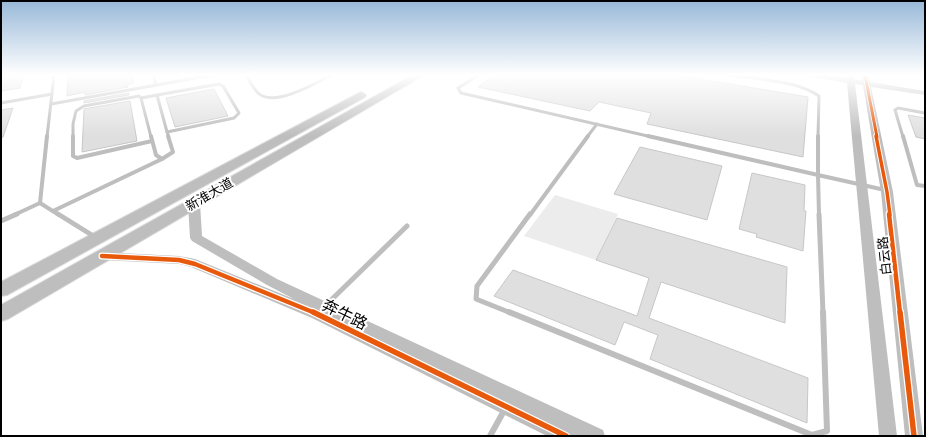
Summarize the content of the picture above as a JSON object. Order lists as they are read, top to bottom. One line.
{"streets":{"main road":["新淮大道"],"street":["白云路","奔牛路"]},"crossings":[["新淮大道","奔牛路"]]}
